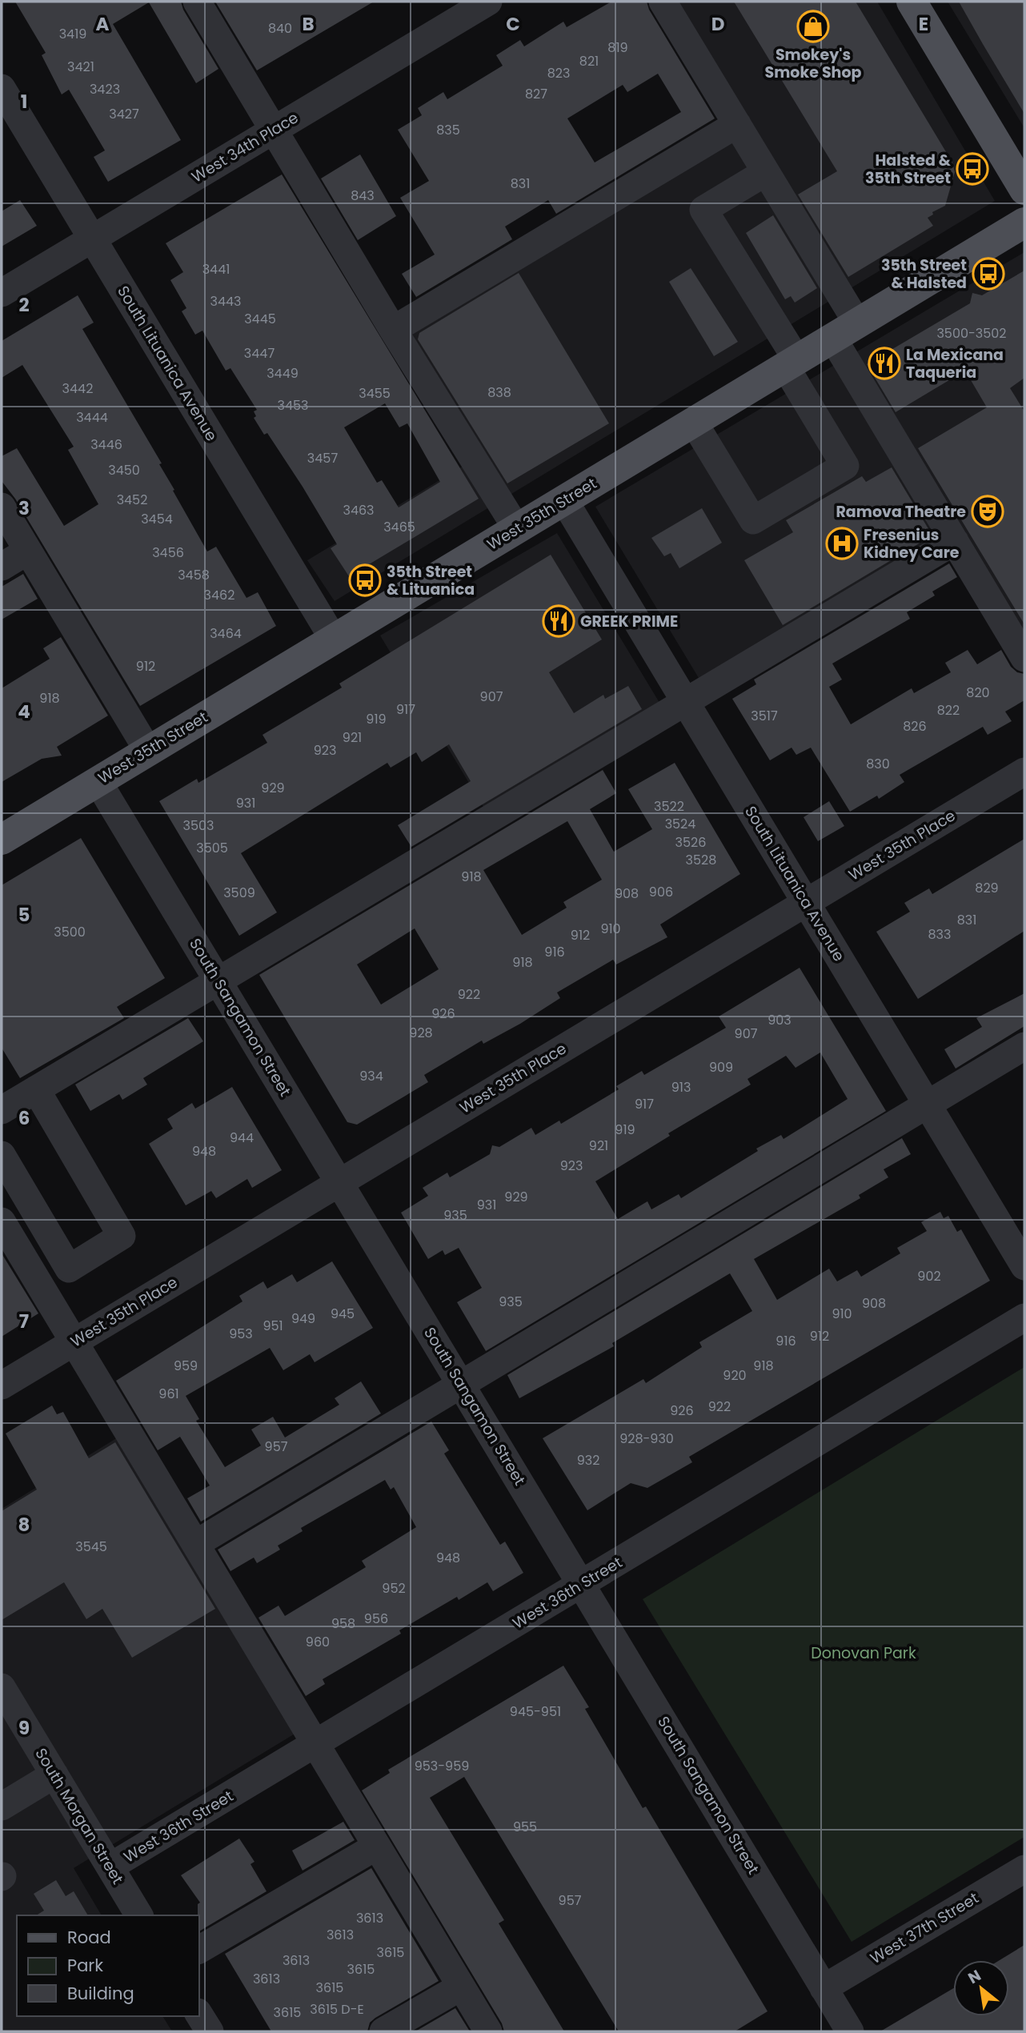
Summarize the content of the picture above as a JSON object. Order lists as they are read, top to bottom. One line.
{"streets":{"main road":["West 35th Street"],"street":["West 34th Place","South Lituanica Avenue","West 35th Place","South Sangamon Street","West 36th Street","South Morgan Street","West 37th Street"]},"crossings":[["West 34th Place","South Lituanica Avenue"],["South Lituanica Avenue","West 35th Street"],["South Lituanica Avenue","West 35th Place"],["West 35th Street","South Sangamon Street"],["West 35th Place","South Sangamon Street"],["South Sangamon Street","West 36th Street"],["South Sangamon Street","West 37th Street"],["West 36th Street","South Morgan Street"]],"parks":["Donovan Park"],"places":{"shop":["Smokey's Smoke Shop"],"bus stop":["Halsted & 35th Street","35th Street & Halsted","35th Street & Lituanica"],"restaurant":["La Mexicana Taqueria","GREEK PRIME"],"theatre":["Ramova Theatre"],"hospital":["Fresenius Kidney Care"]},"house_numbers":["840","3419","819","821","3421","823","3423","827","3427","835","831","843","3441","3443","3445","3500-3502","3447","3449","3442","838","3455","3453","3444","3446","3457","3450","3452","3463","3454","3465","3456","3458","3462","3464","912","820","907","918","917","822","3517","919","826","921","923","830","929","931","3522","3524","3503","3526","3505","3528","918","829","906","3509","908","831","910","3500","833","912","916","918","922","926","903","928","907","909","934","913","917","919","944","921","948","923","929","931","935","902","935","908","945","910","949","951","953","912","916","959","918","920","961","922","926","928-930","957","932","3545","948","952","956","958","960","945-951","953-959","955","957","3613","3613","3615","3613","3615","3613","3615","3615 D-E","3615"],"legend":["Road","Park","Building"],"north":"top left","grid":{"columns":["A","B","C","D","E"],"rows":["1","2","3","4","5","6","7","8","9"]}}
